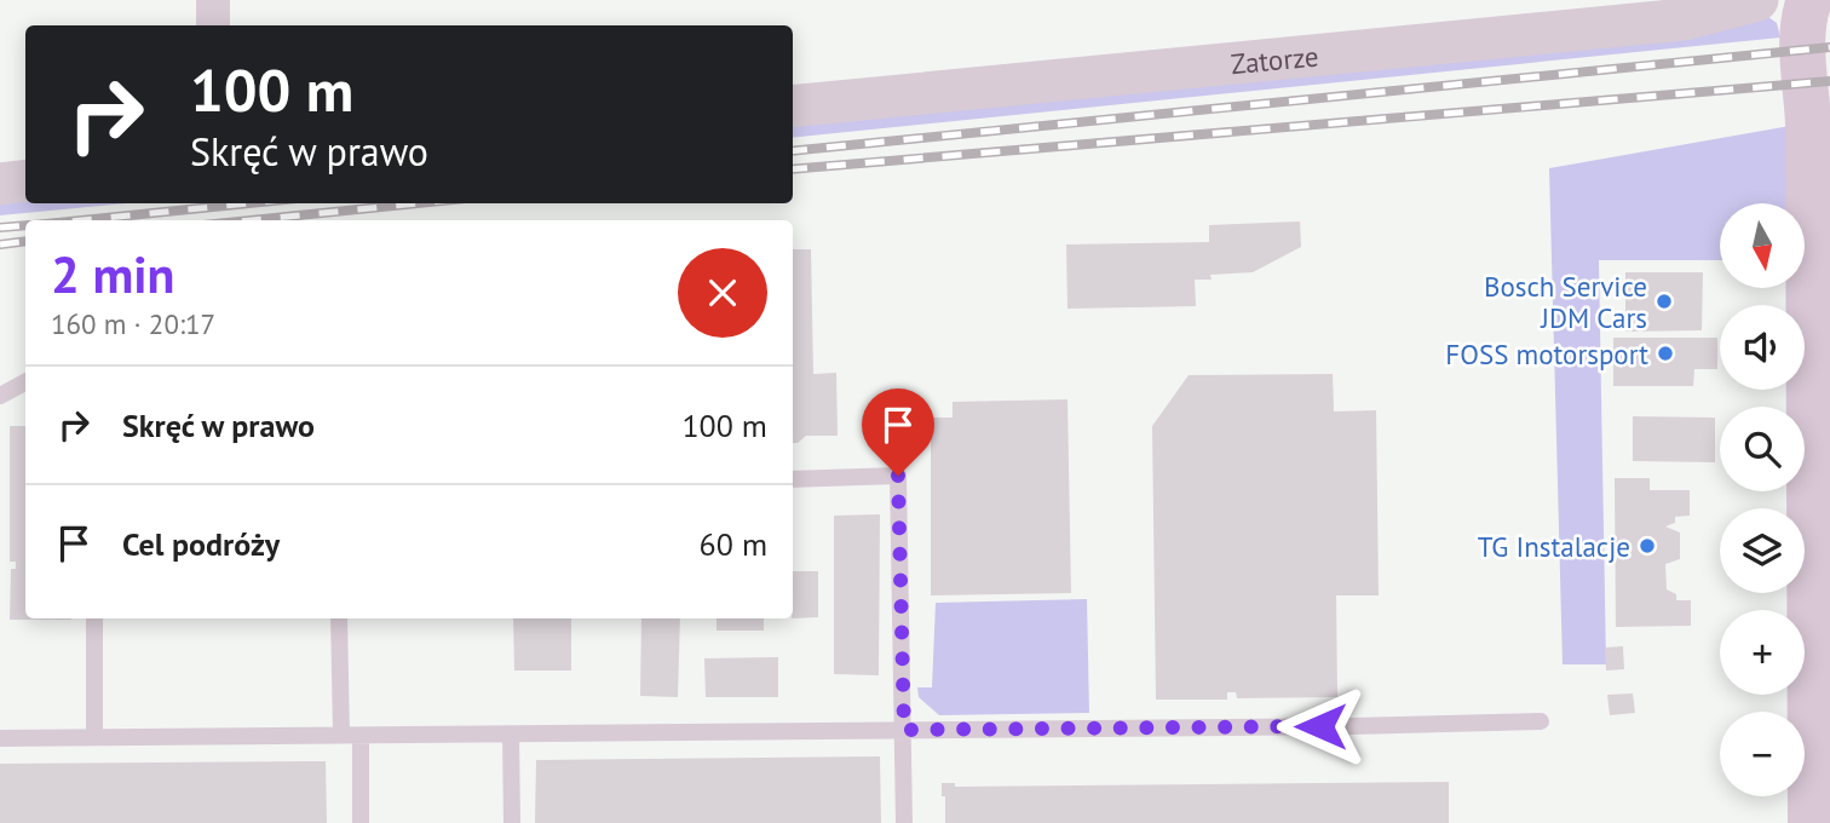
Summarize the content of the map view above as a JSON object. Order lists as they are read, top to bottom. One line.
{"streets":{"street":["Zatorze"]},"places":["Bosch Service JDM Cars","FOSS motorsport","TG Instalacje"],"north":"bottom","page":{"turn":["100 m","Skręć w prawo"],"map_buttons":["+","−"],"heading":["2 min","160 m · 20:17"],"list":[{"name":"Skręć w prawo","value":"100 m"},{"name":"Cel podróży","value":"60 m"}]}}
